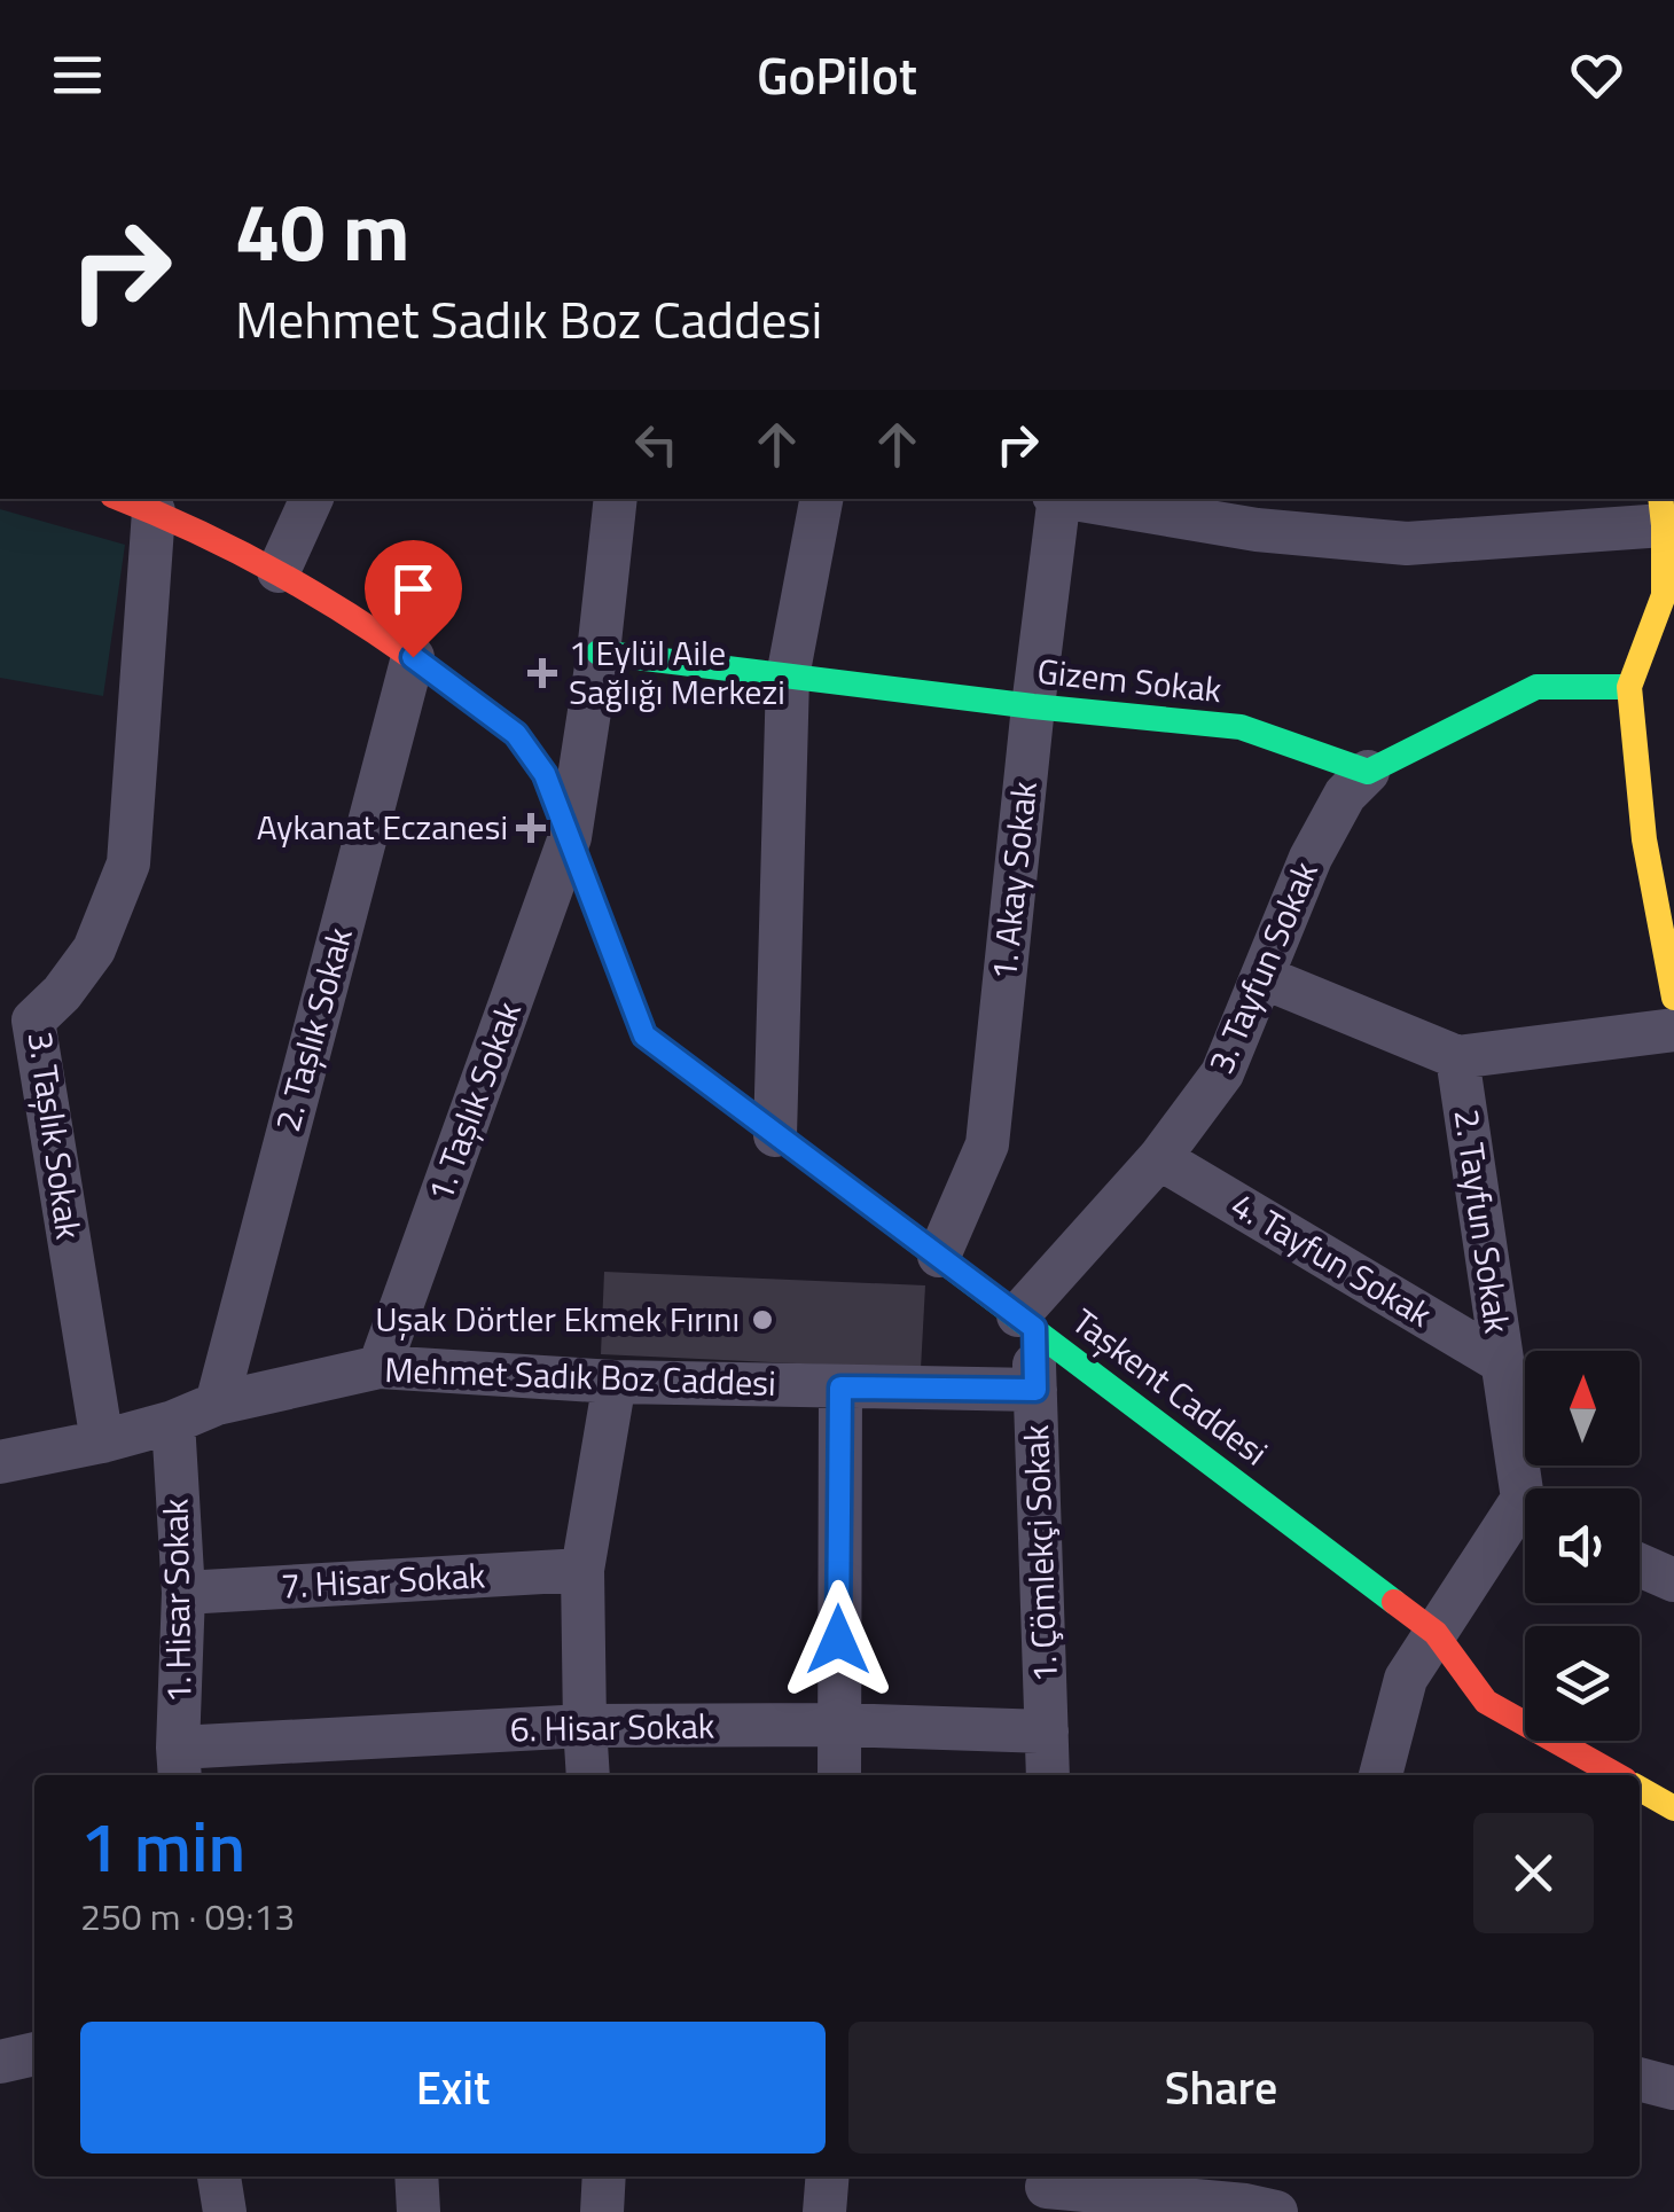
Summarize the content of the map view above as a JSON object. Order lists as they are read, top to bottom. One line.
{"streets":{"street":["Gizem Sokak","1. Akay Sokak","3. Tayfun Sokak","2. Taşlık Sokak","1. Taşlık Sokak","3. Taşlık Sokak","2. Tayfun Sokak","4. Tayfun Sokak","Mehmet Sadık Boz Caddesi","Taşkent Caddesi","1. Çömlekçi Sokak","7. Hisar Sokak","1. Hisar Sokak","6. Hisar Sokak"]},"crossings":[["Gizem Sokak","1. Akay Sokak"],["Gizem Sokak","3. Tayfun Sokak"],["Gizem Sokak","1. Taşlık Sokak"],["1. Akay Sokak","Taşkent Caddesi"],["3. Tayfun Sokak","4. Tayfun Sokak"],["3. Tayfun Sokak","Taşkent Caddesi"],["3. Tayfun Sokak","1. Çömlekçi Sokak"],["2. Taşlık Sokak","Mehmet Sadık Boz Caddesi"],["2. Taşlık Sokak","Taşkent Caddesi"],["1. Taşlık Sokak","Mehmet Sadık Boz Caddesi"],["1. Taşlık Sokak","Taşkent Caddesi"],["3. Taşlık Sokak","Mehmet Sadık Boz Caddesi"],["3. Taşlık Sokak","Taşkent Caddesi"],["2. Tayfun Sokak","4. Tayfun Sokak"],["2. Tayfun Sokak","Taşkent Caddesi"],["Mehmet Sadık Boz Caddesi","1. Çömlekçi Sokak"],["Mehmet Sadık Boz Caddesi","1. Hisar Sokak"],["Taşkent Caddesi","1. Çömlekçi Sokak"],["1. Çömlekçi Sokak","6. Hisar Sokak"],["7. Hisar Sokak","1. Hisar Sokak"],["1. Hisar Sokak","6. Hisar Sokak"]],"places":{"health":["1 Eylül Aile Sağlığı Merkezi","Aykanat Eczanesi"],"other":["Uşak Dörtler Ekmek Fırını"]},"north":"top","page":{"header":"GoPilot","turn":["40 m","Mehmet Sadık Boz Caddesi"],"heading":["1 min","250 m · 09:13"],"buttons":["Exit","Share"]}}
